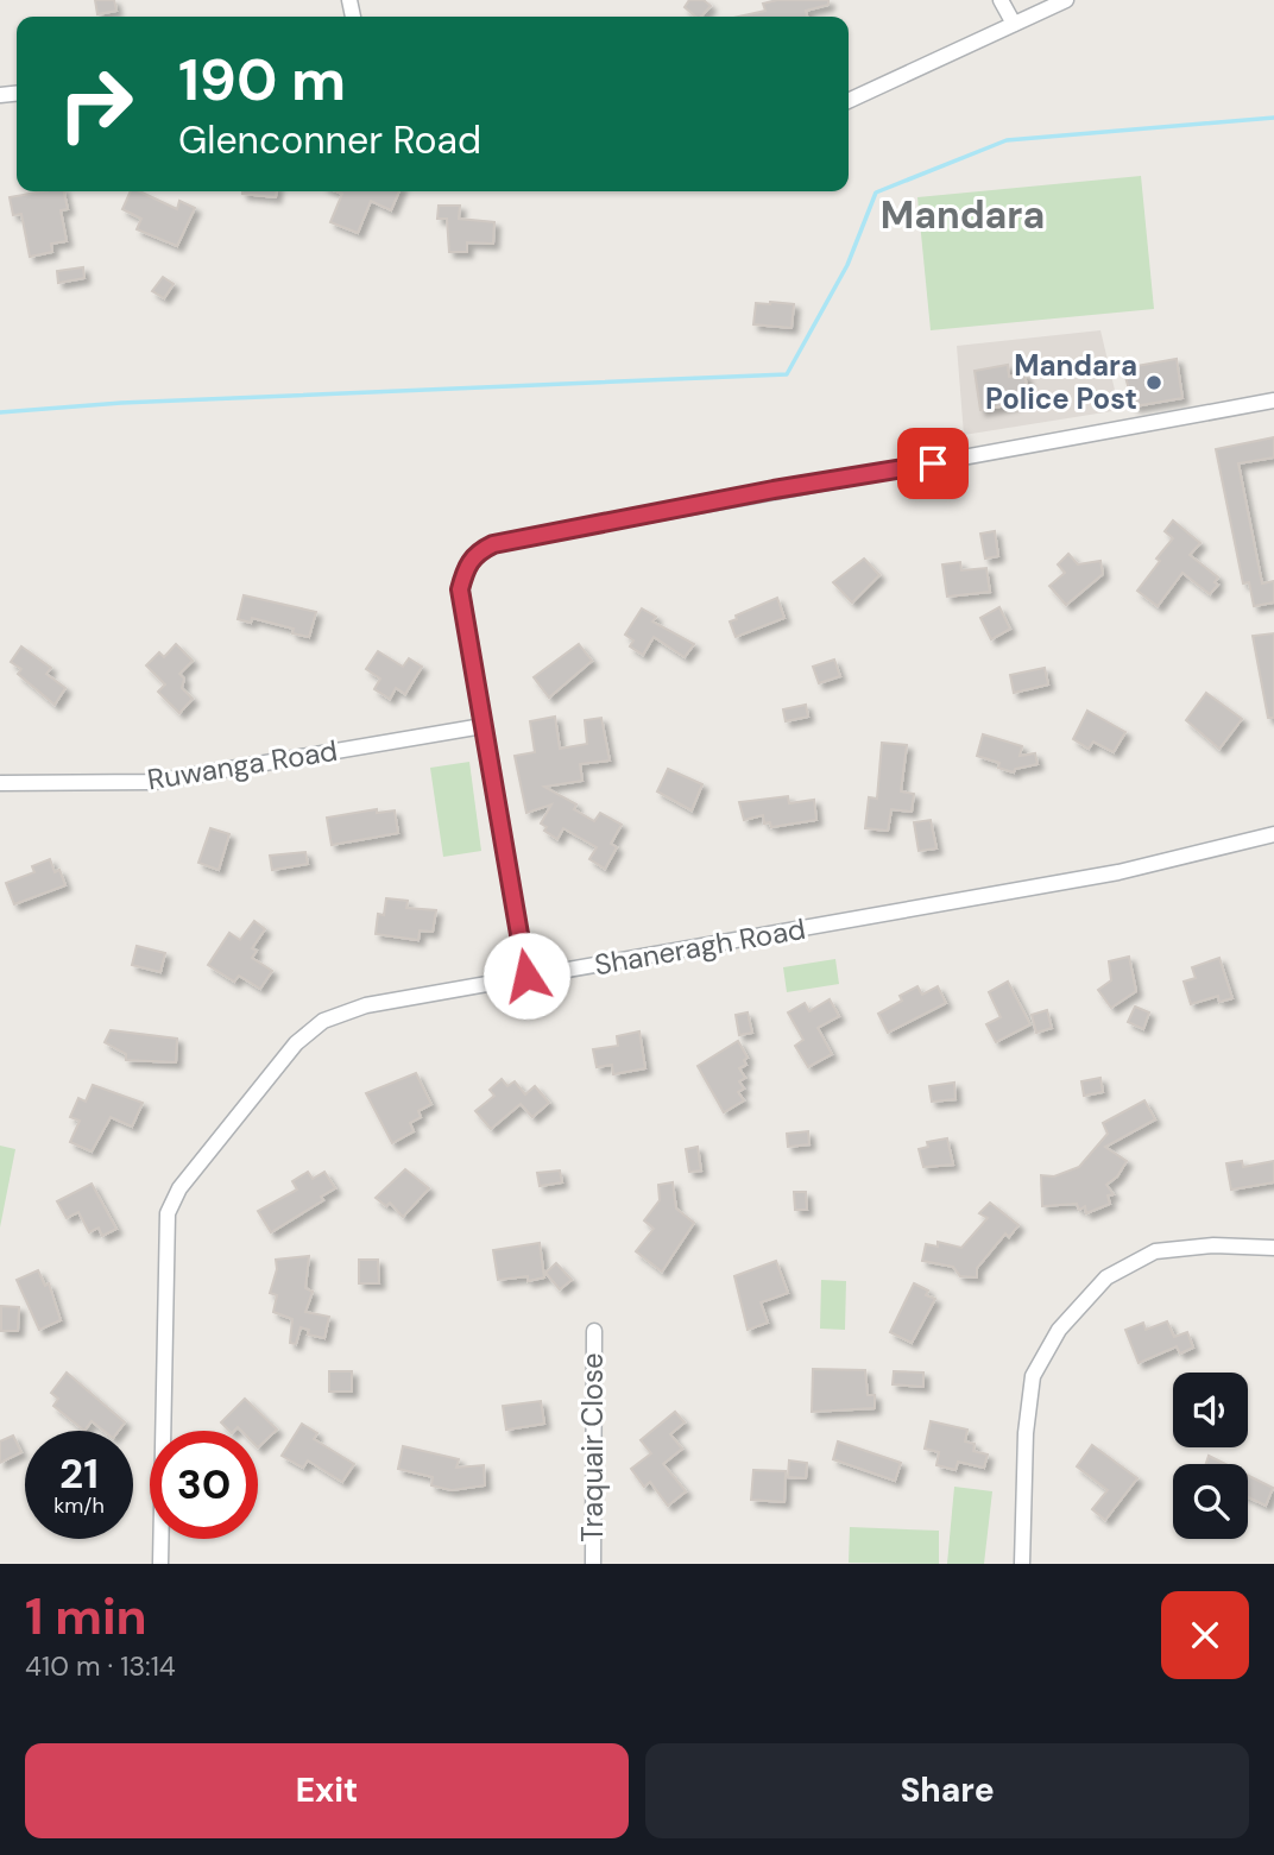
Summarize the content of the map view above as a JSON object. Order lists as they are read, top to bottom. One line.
{"streets":{"street":["Ruwanga Road","Shaneragh Road","Traquair Close"]},"districts":["Mandara"],"places":["Mandara Police Post"],"page":{"turn":["190 m","Glenconner Road"],"speed":"21 km/h","limit":"30","heading":["1 min","410 m · 13:14"],"buttons":["Exit","Share"]}}
